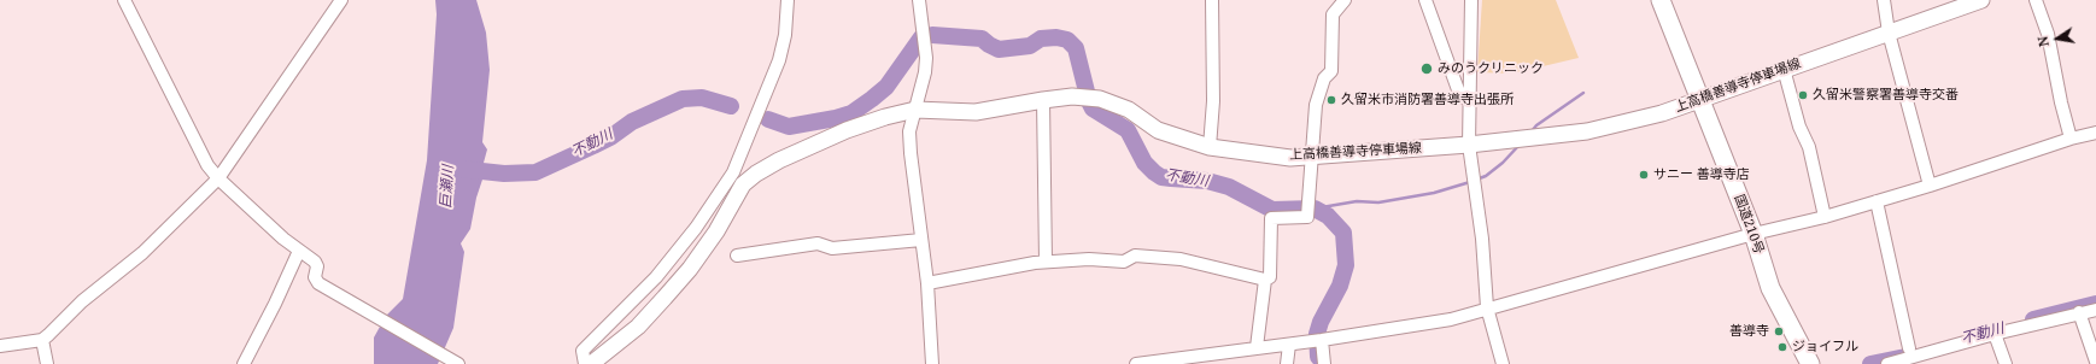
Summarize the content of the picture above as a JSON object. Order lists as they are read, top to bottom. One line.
{"streets":{"highway":["国道210号"],"main road":["上高橋善導寺停車場線"]},"crossings":[["上高橋善導寺停車場線","国道210号"]],"water":["不動川","巨瀬川"],"places":["みのうクリニック","久留米警察署善導寺交番","久留米市消防署善導寺出張所","サニー 善導寺店","善導寺","ジョイフル"],"north":"left"}
